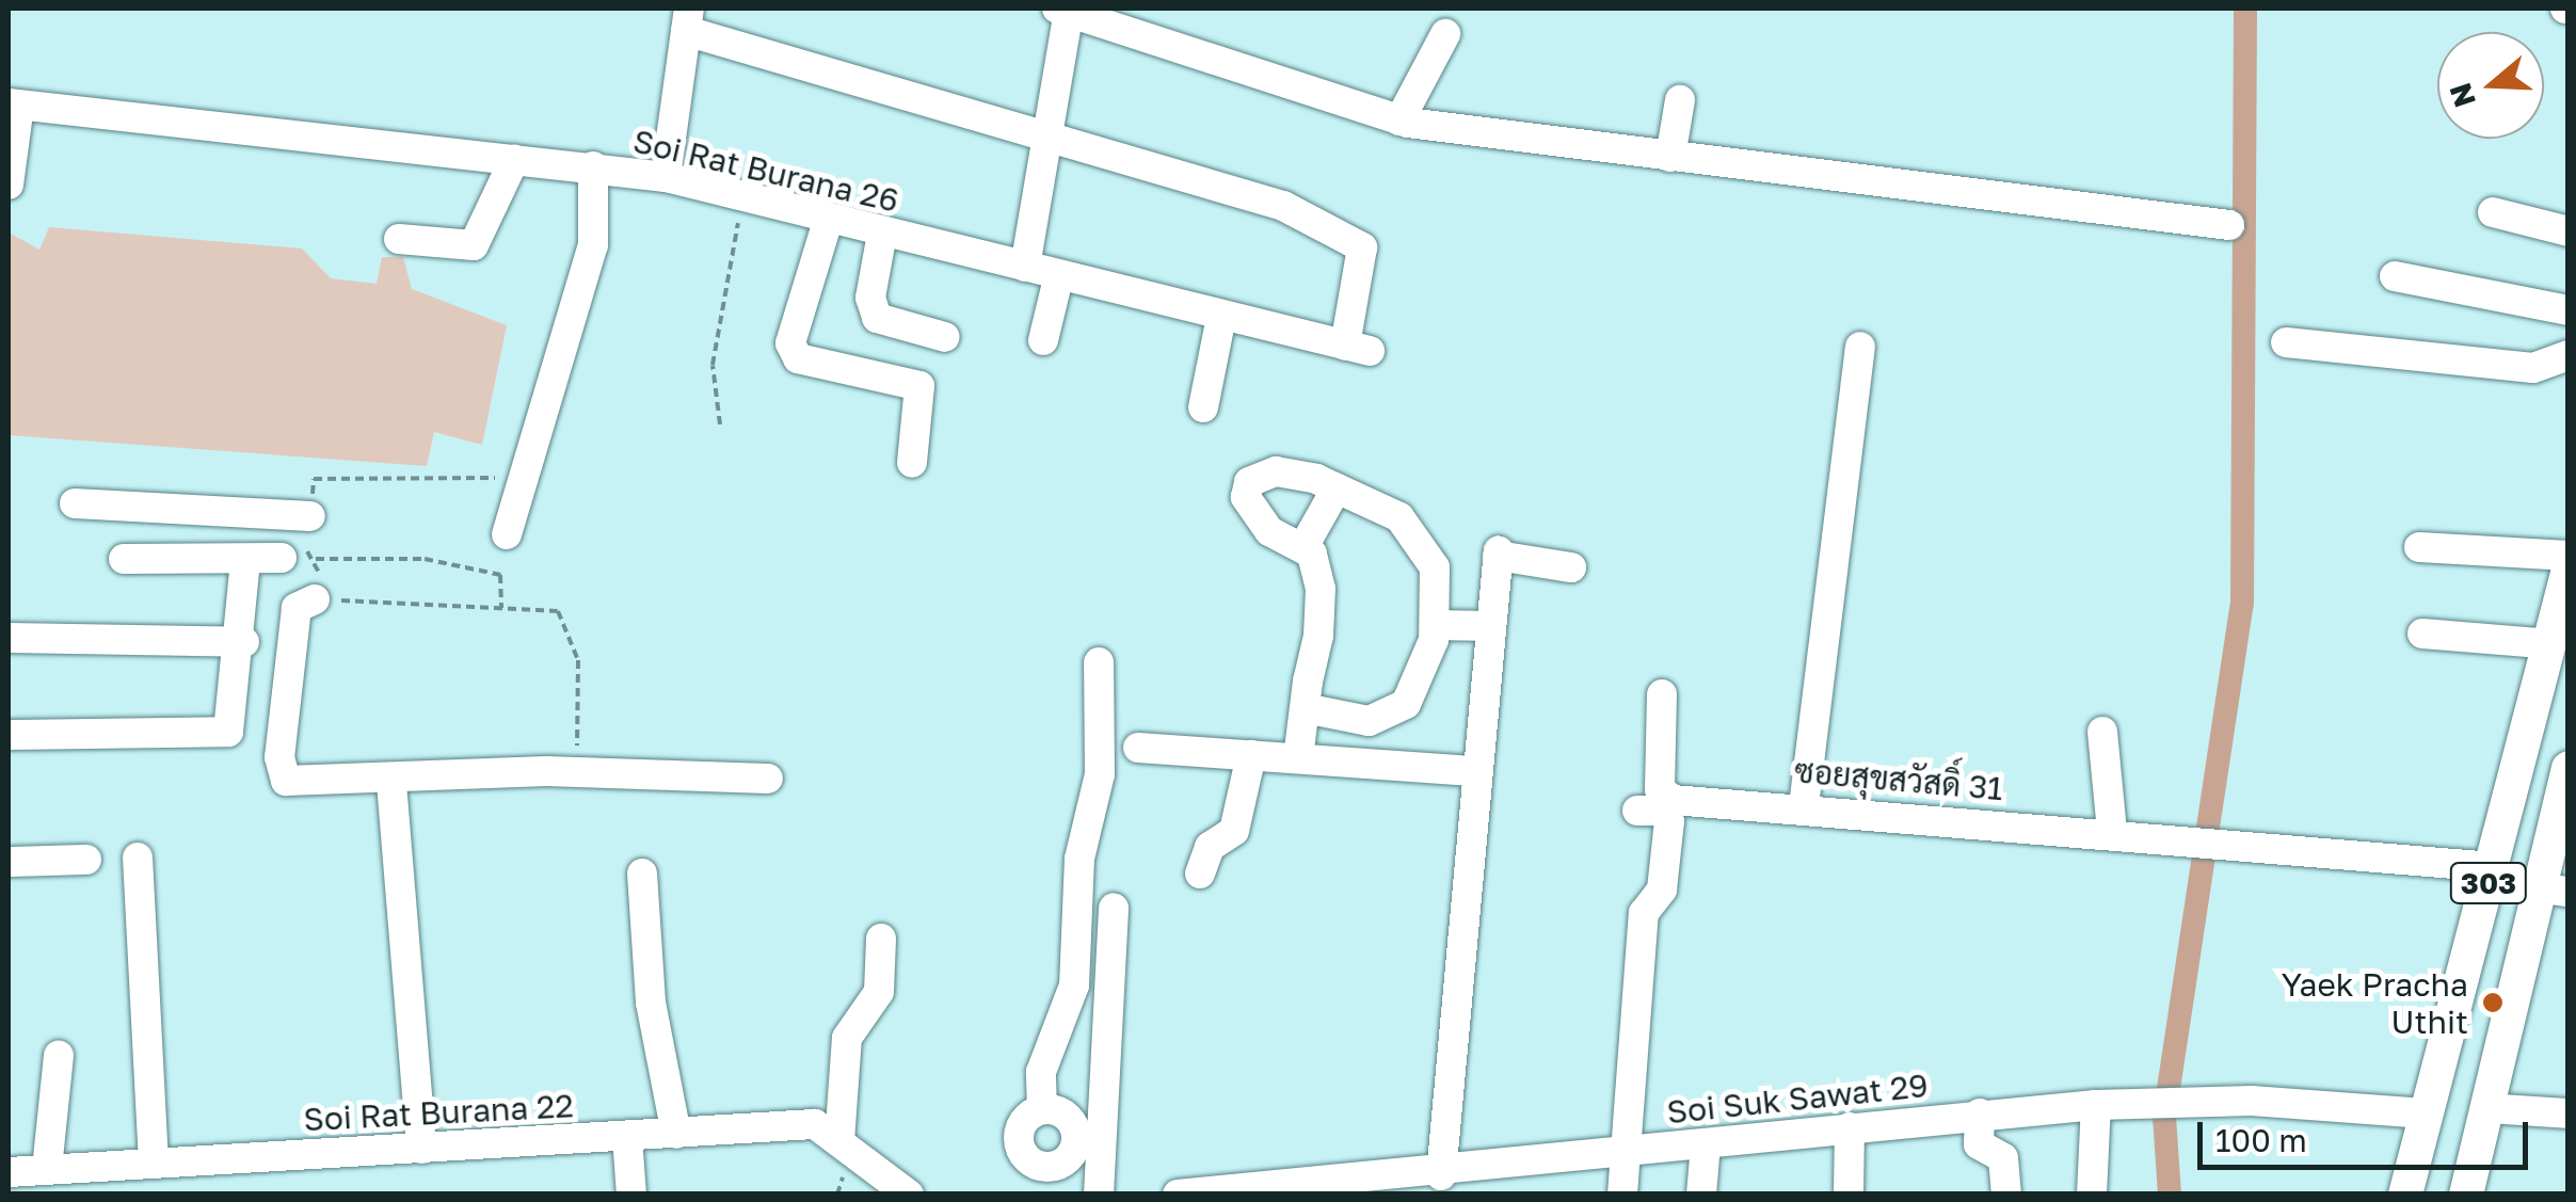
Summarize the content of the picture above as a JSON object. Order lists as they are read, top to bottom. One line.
{"streets":{"main road":["303"],"street":["Soi Rat Burana 26","ซอยสุขสวัสดิ์ 31","Soi Suk Sawat 29","Soi Rat Burana 22"]},"crossings":[["ซอยสุขสวัสดิ์ 31","303"],["303","Soi Suk Sawat 29"]],"places":["Yaek Pracha Uthit"],"scale_bar":"100 m","north":"left"}
